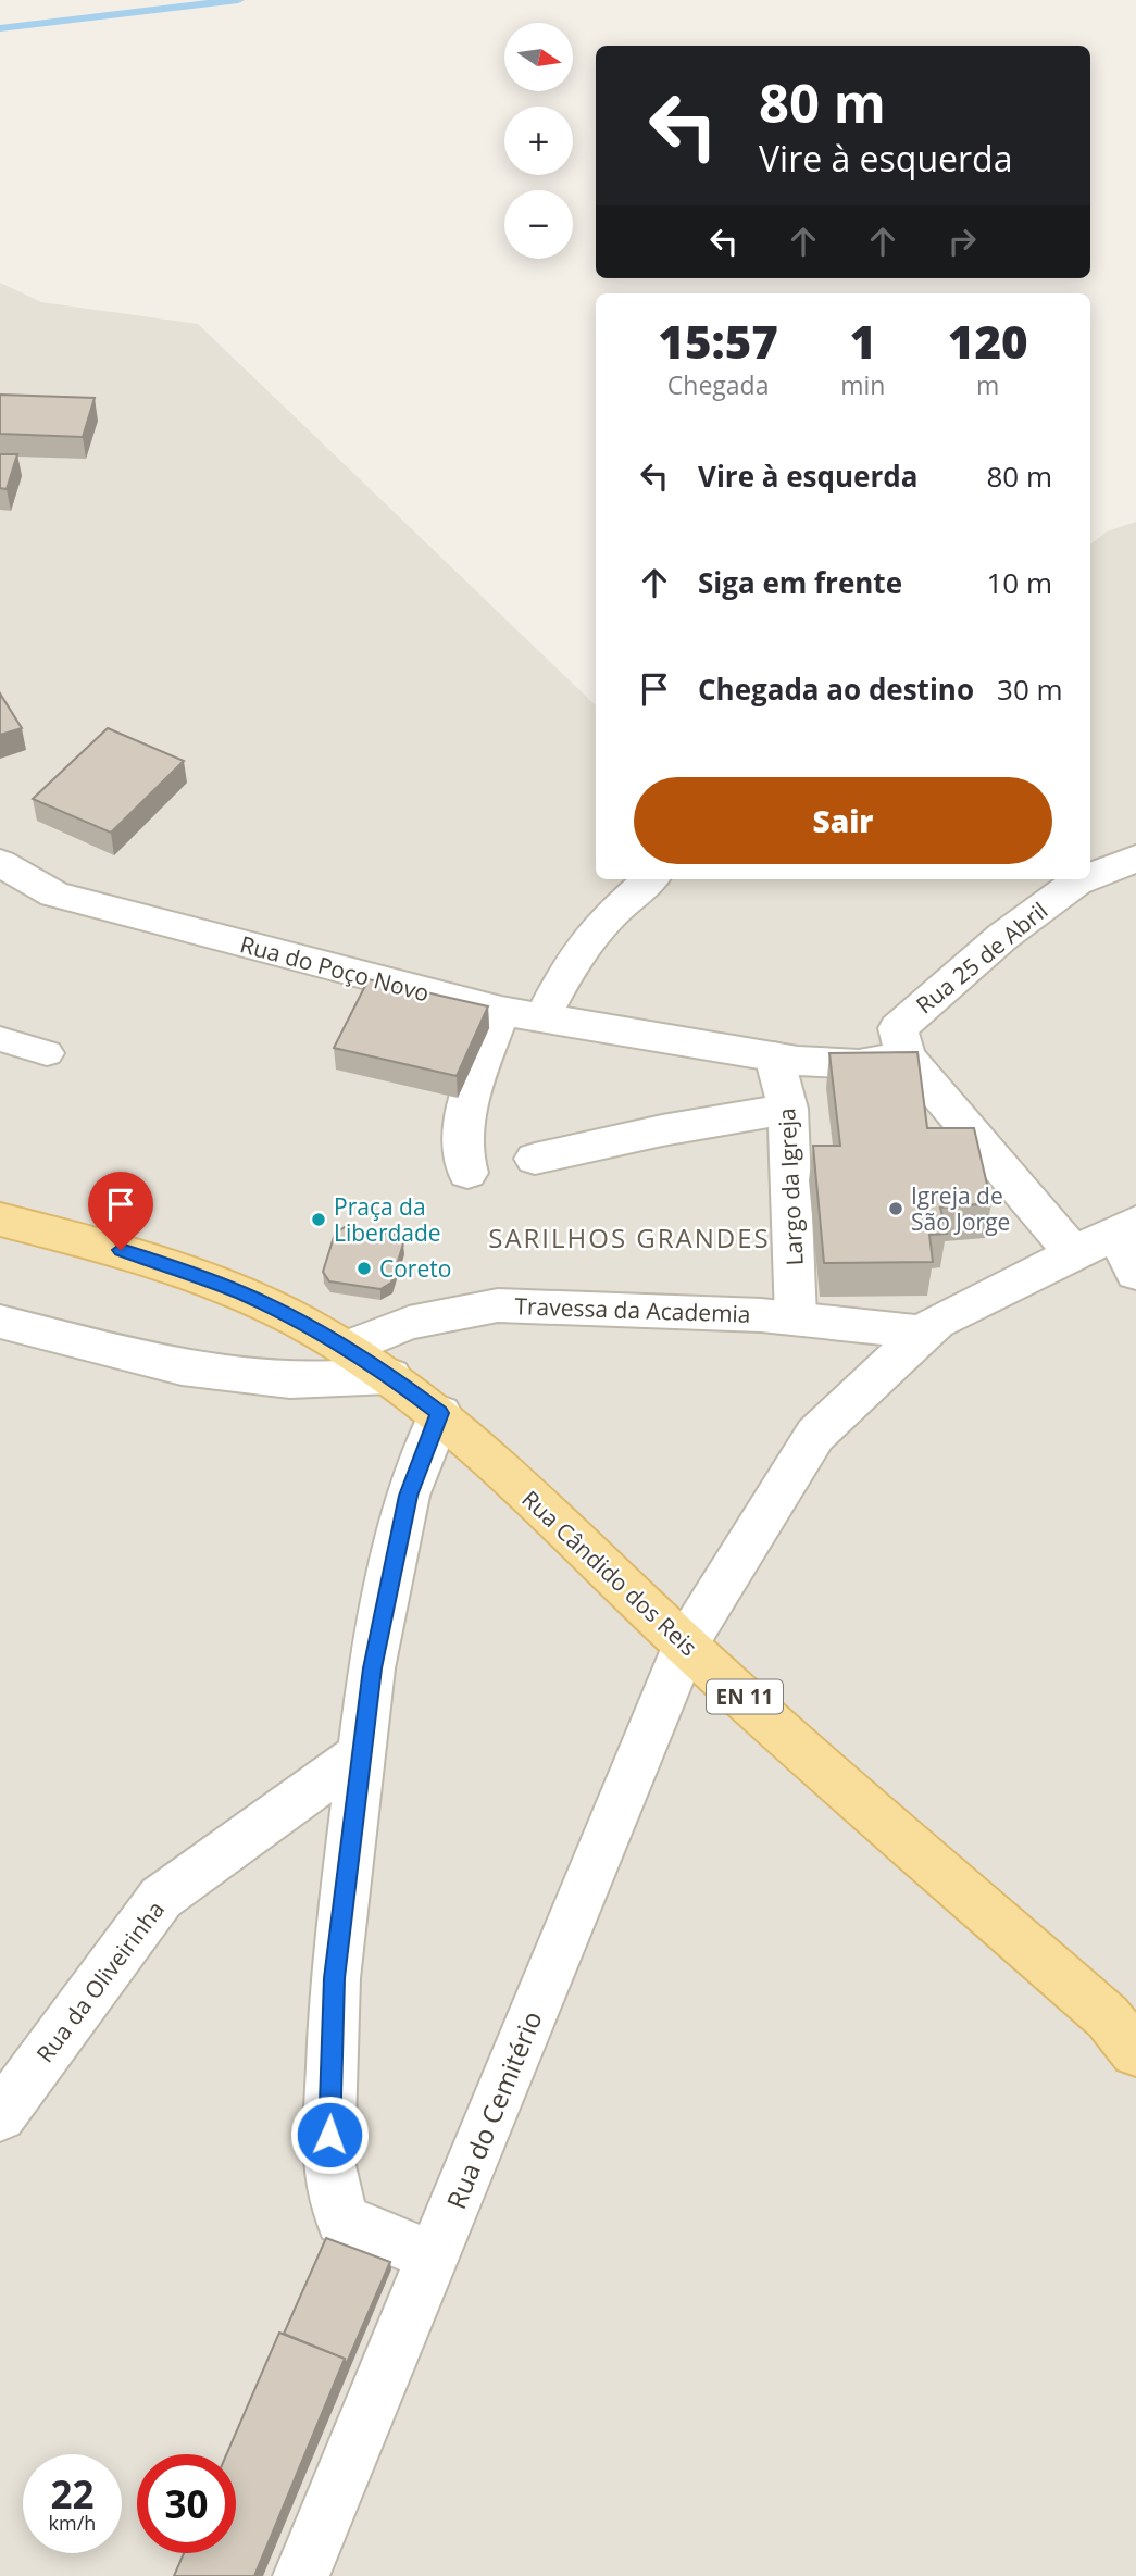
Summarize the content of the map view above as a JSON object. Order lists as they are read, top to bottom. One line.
{"streets":{"main road":["Rua Cândido dos Reis","EN 11"],"street":["Rua 25 de Abril","Rua do Poço Novo","Largo da Igreja","Travessa da Academia","Rua da Oliveirinha","Rua do Cemitério"]},"crossings":[["Rua 25 de Abril","Rua do Poço Novo"],["Rua do Poço Novo","Largo da Igreja"],["Largo da Igreja","Travessa da Academia"],["Travessa da Academia","Rua Cândido dos Reis"],["Travessa da Academia","EN 11"],["Travessa da Academia","Rua do Cemitério"],["Rua Cândido dos Reis","EN 11"],["Rua Cândido dos Reis","Rua do Cemitério"]],"districts":["SARILHOS GRANDES"],"places":["Igreja de São Jorge","Praça da Liberdade","Coreto"],"north":"right","page":{"map_buttons":["+","−"],"turn":["80 m","Vire à esquerda"],"eta":["15:57","Chegada","1","min","120","m"],"list":[{"name":"Vire à esquerda","value":"80 m"},{"name":"Siga em frente","value":"10 m"},{"name":"Chegada ao destino","value":"30 m"}],"buttons":"Sair","speed":"22 km/h","limit":"30"}}
